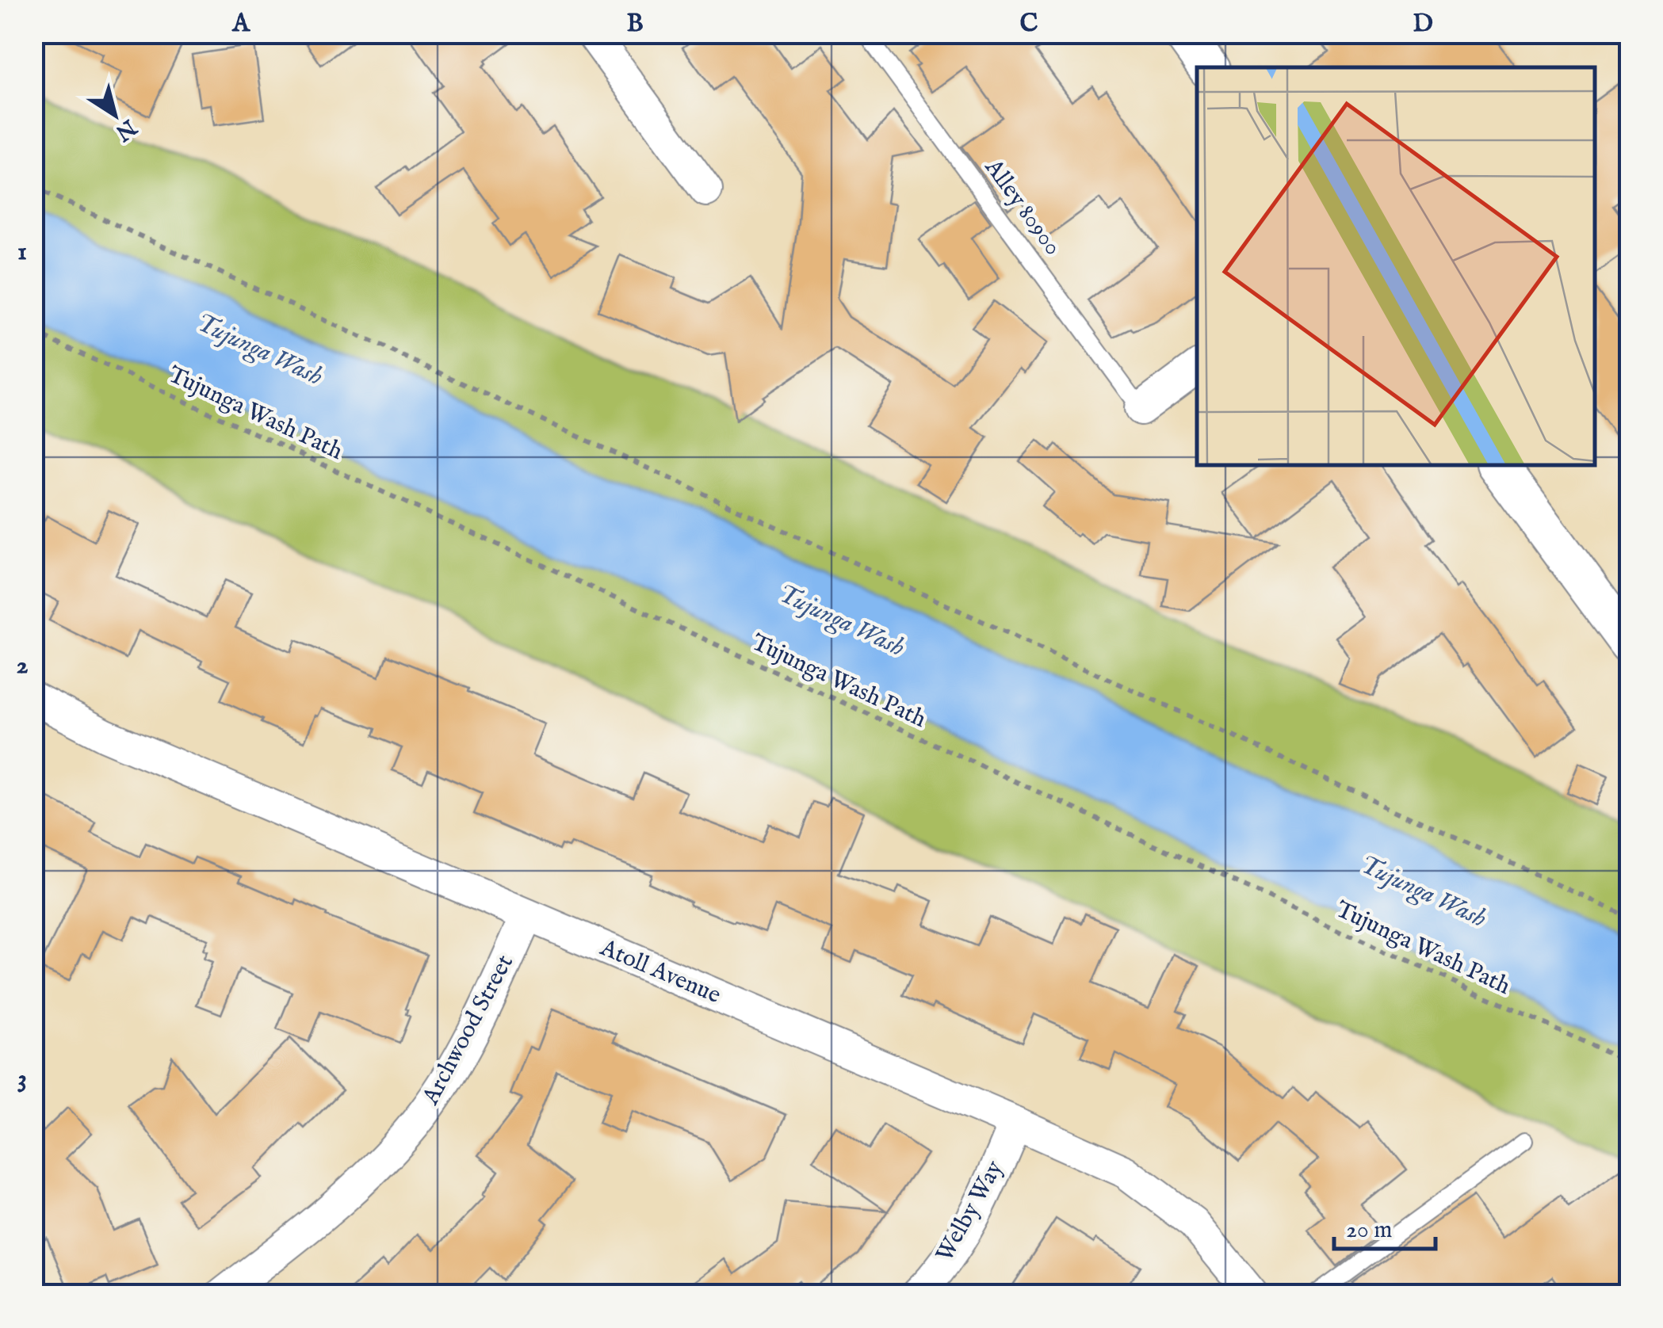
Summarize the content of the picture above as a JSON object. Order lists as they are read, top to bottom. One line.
{"streets":{"street":["Atoll Avenue","Archwood Street","Welby Way"],"lane":["Alley 80900"],"path":["Tujunga Wash Path"]},"crossings":[["Atoll Avenue","Archwood Street"],["Atoll Avenue","Welby Way"]],"water":["Tujunga Wash"],"scale_bar":"20 m","north":"bottom right","grid":{"columns":["A","B","C","D"],"rows":["1","2","3"]}}
